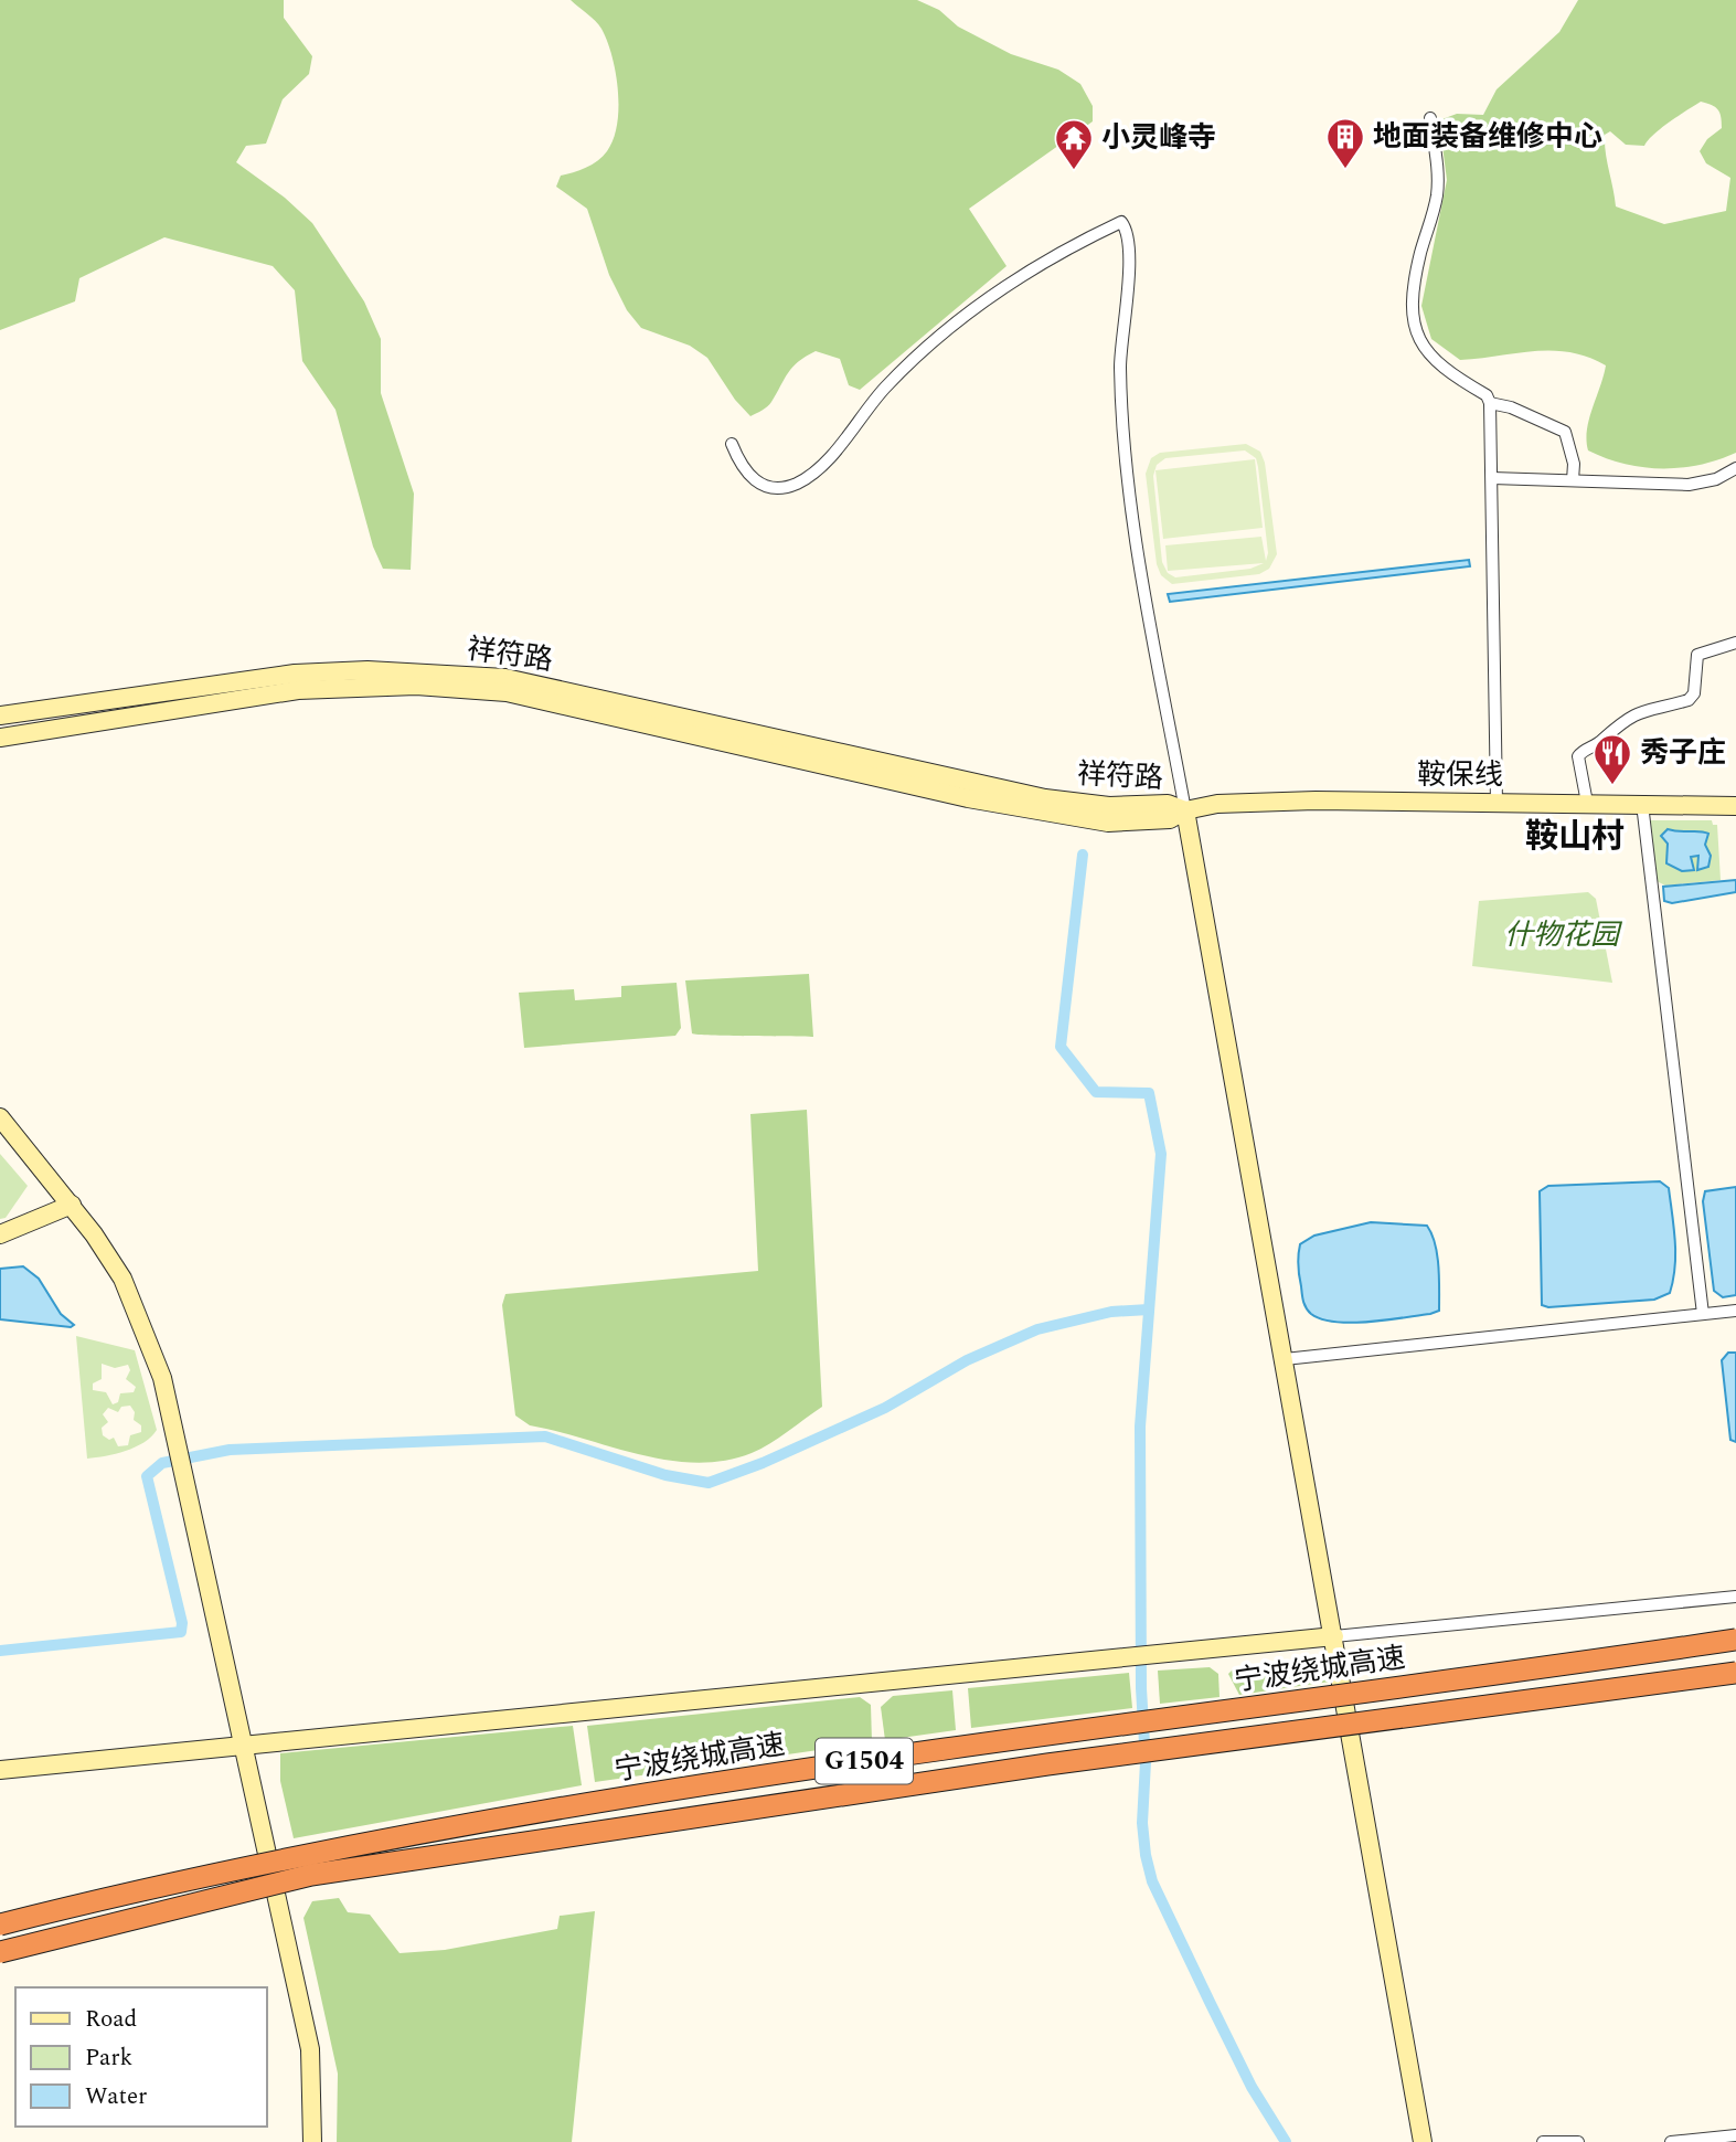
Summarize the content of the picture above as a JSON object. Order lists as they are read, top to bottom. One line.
{"streets":{"highway":["宁波绕城高速","G1504"],"main road":["祥符路","鞍保线"]},"crossings":[["祥符路","鞍保线"]],"districts":["鞍山村"],"parks":["什物花园"],"places":{"building":["地面装备维修中心"],"temple":["小灵峰寺"],"restaurant":["秀子庄"]},"legend":["Road","Park","Water"]}
